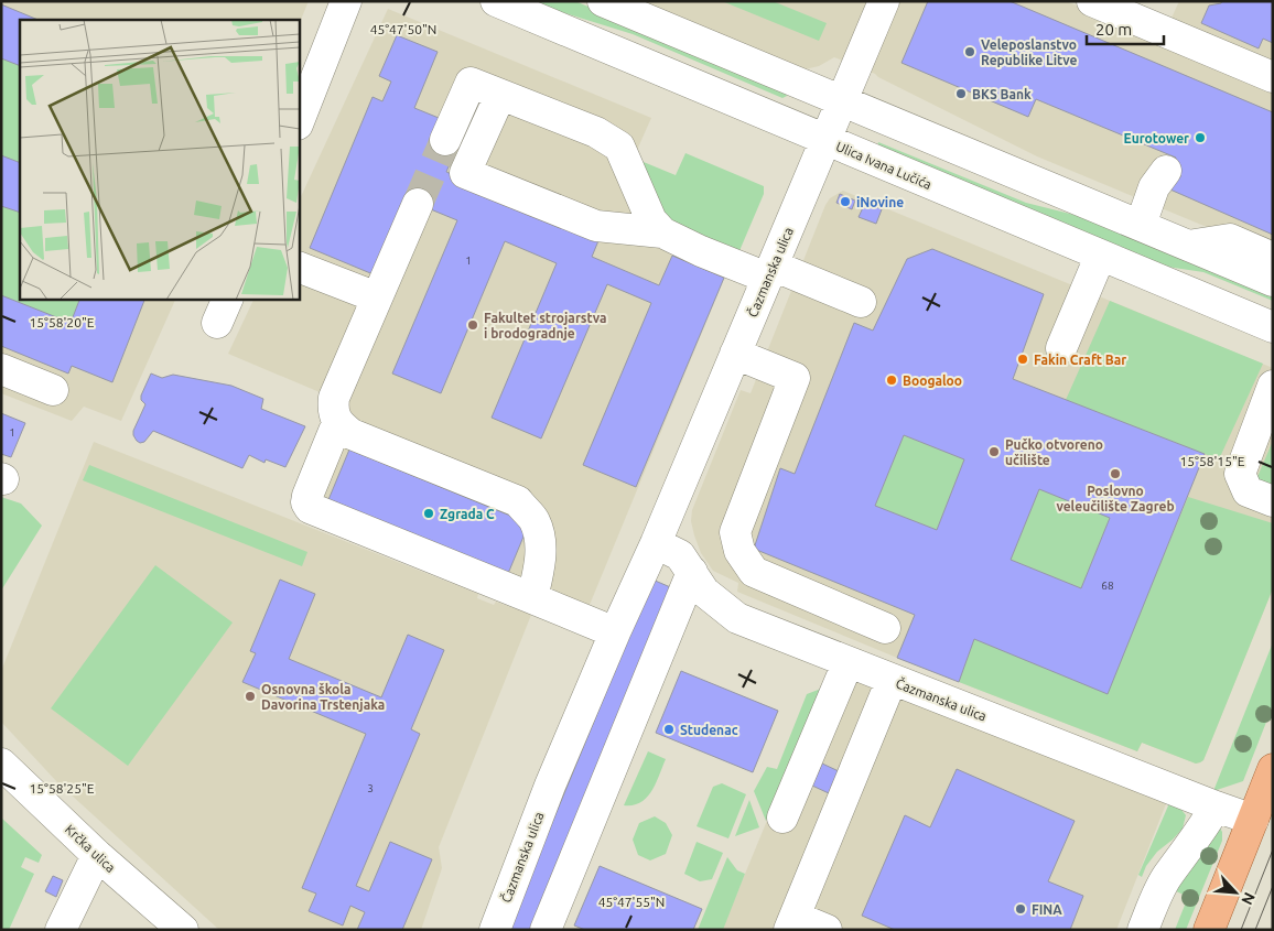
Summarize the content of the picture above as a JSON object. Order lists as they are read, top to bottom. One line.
{"streets":{"street":["Ulica Ivana Lučića","Čazmanska ulica","Krčka ulica"]},"crossings":[["Ulica Ivana Lučića","Čazmanska ulica"]],"places":["Veleposlanstvo Republike Litve","BKS Bank","Eurotower","iNovine","Fakultet strojarstva i brodogradnje","Fakin Craft Bar","Boogaloo","Pučko otvoreno učilište","Poslovno veleučilište Zagreb","Zgrada C","Osnovna škola Davorina Trstenjaka","Studenac","FINA"],"house_numbers":["1","1","68","3"],"scale_bar":"20 m","north":"bottom right","coordinates":["45°47'50\"N","15°58'20\"E","15°58'15\"E","15°58'25\"E","45°47'55\"N"]}
